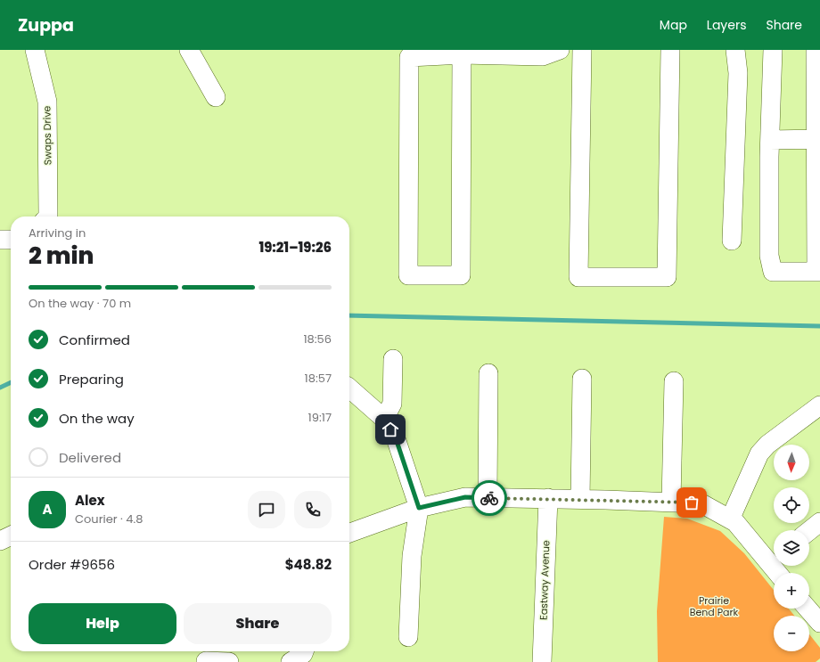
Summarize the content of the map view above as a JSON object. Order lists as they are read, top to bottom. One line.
{"streets":{"street":["Swaps Drive","Eastway Avenue"]},"parks":["Prairie Bend Park"],"north":"bottom","page":{"header":"Zuppa","nav":["Map","Layers","Share"],"heading":["2 min","Arriving in","19:21–19:26"],"panel":["Alex","Courier · 4.8","Order #9656","$48.82"],"bar":"On the way · 70 m","list":[["Confirmed","18:56"],["Preparing","18:57"],["On the way","19:17"],"Delivered"],"map_buttons":["+","−"],"round":"A","buttons":["Help","Share"]}}
